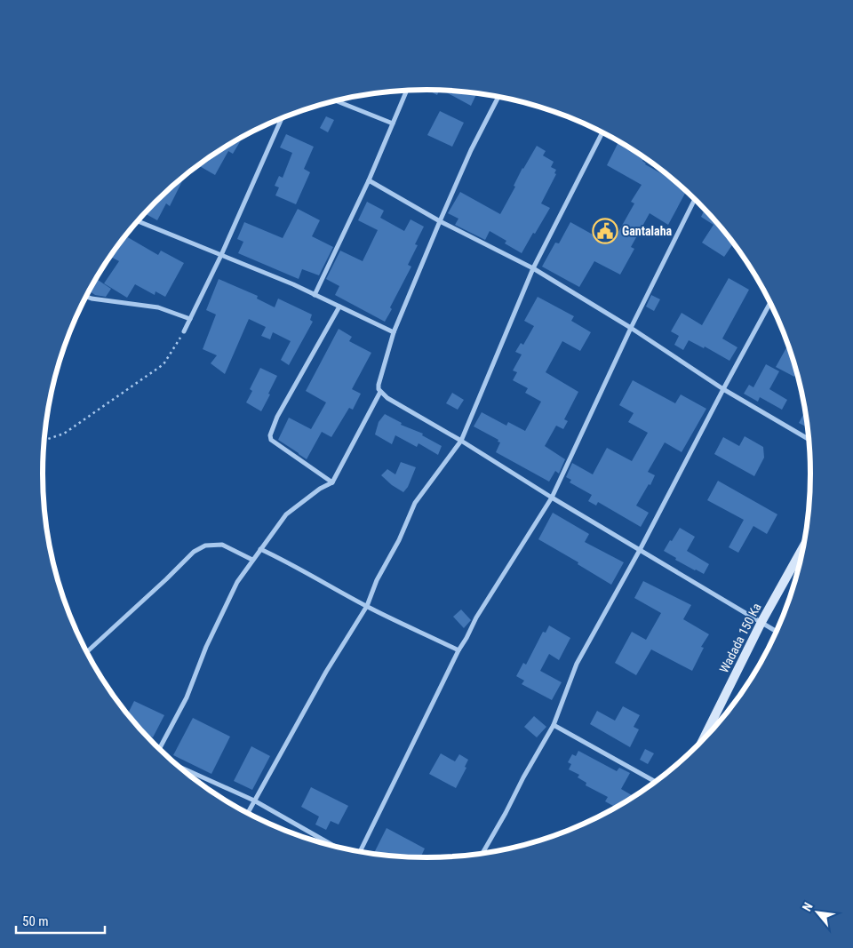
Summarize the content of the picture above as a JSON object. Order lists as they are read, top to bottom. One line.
{"streets":{"street":["Wadada 150 Ka"]},"places":{"public building":["Gantalaha"]},"scale_bar":"50 m","north":"top left"}
